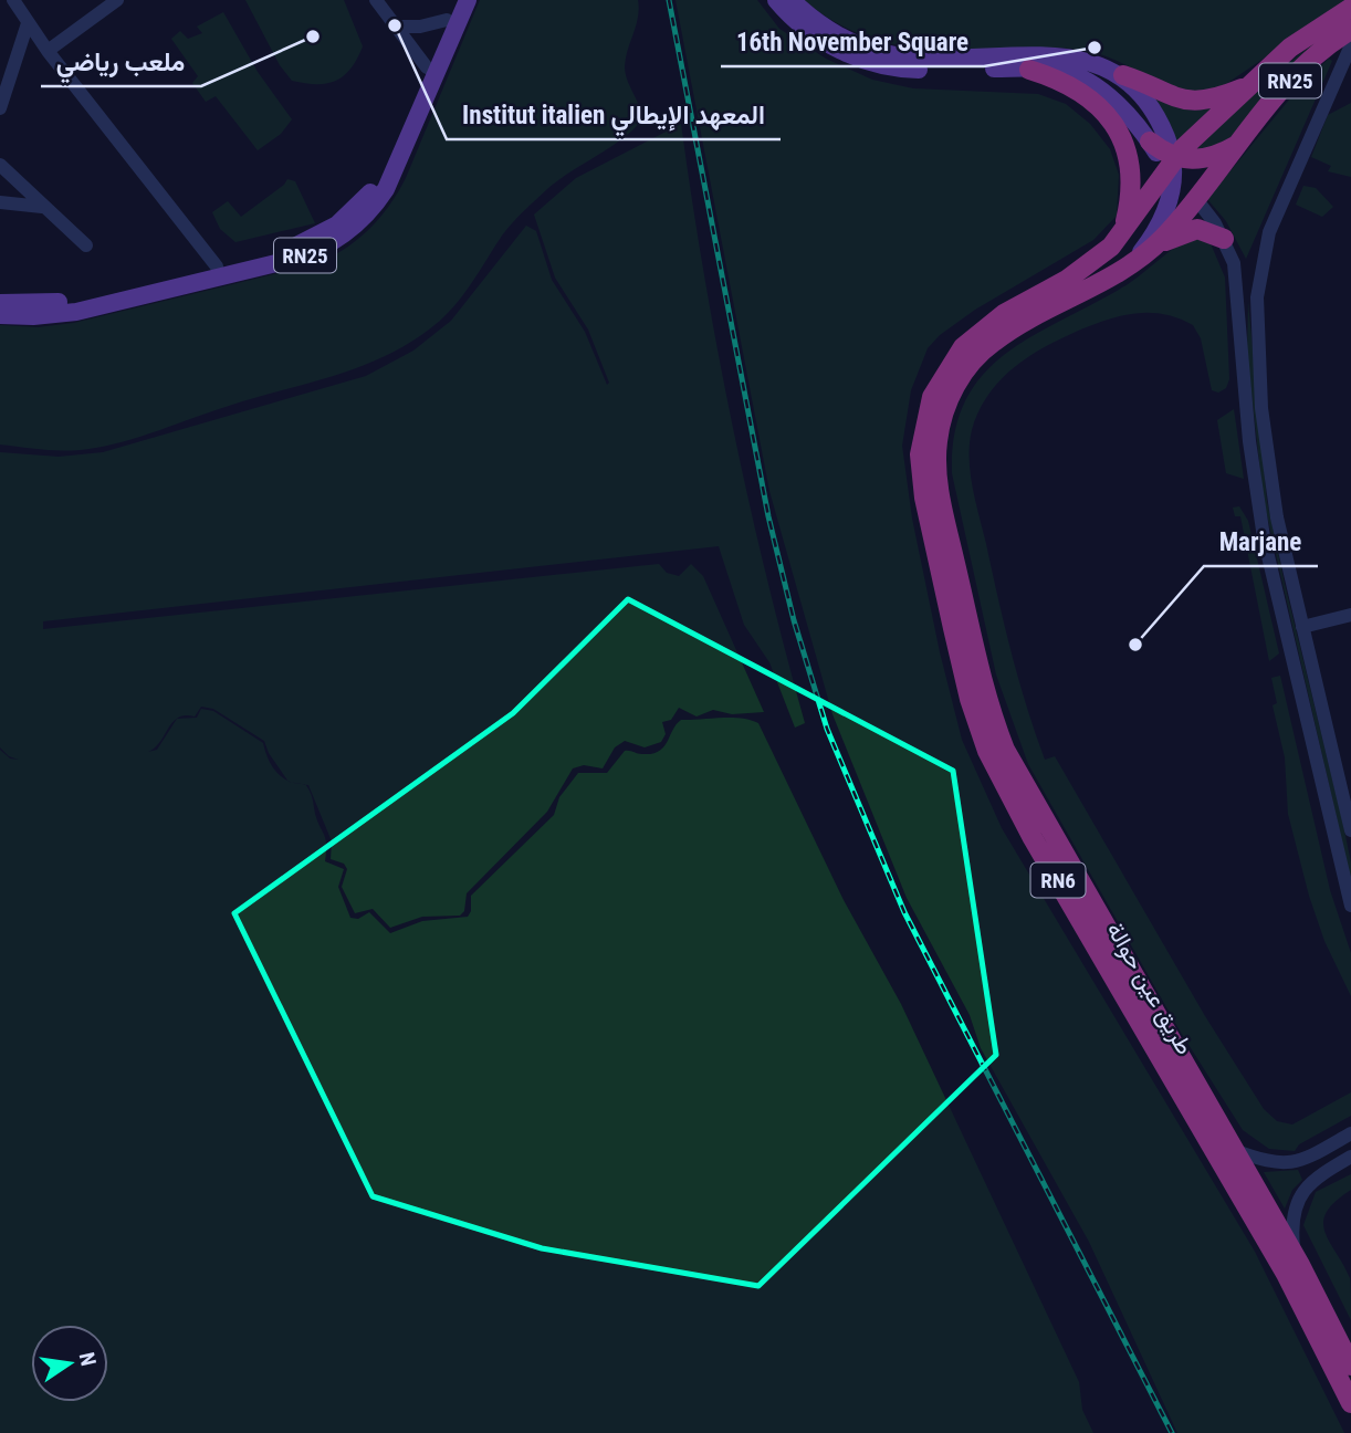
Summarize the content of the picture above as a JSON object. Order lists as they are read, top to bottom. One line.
{"streets":{"highway":["RN25","RN6","طريق عين حوالة"]},"crossings":[["RN25","RN6"],["RN6","طريق عين حوالة"]],"places":["Institut italien المعهد الإيطالي","ملعب رياضي","16th November Square","Marjane"],"north":"right"}
